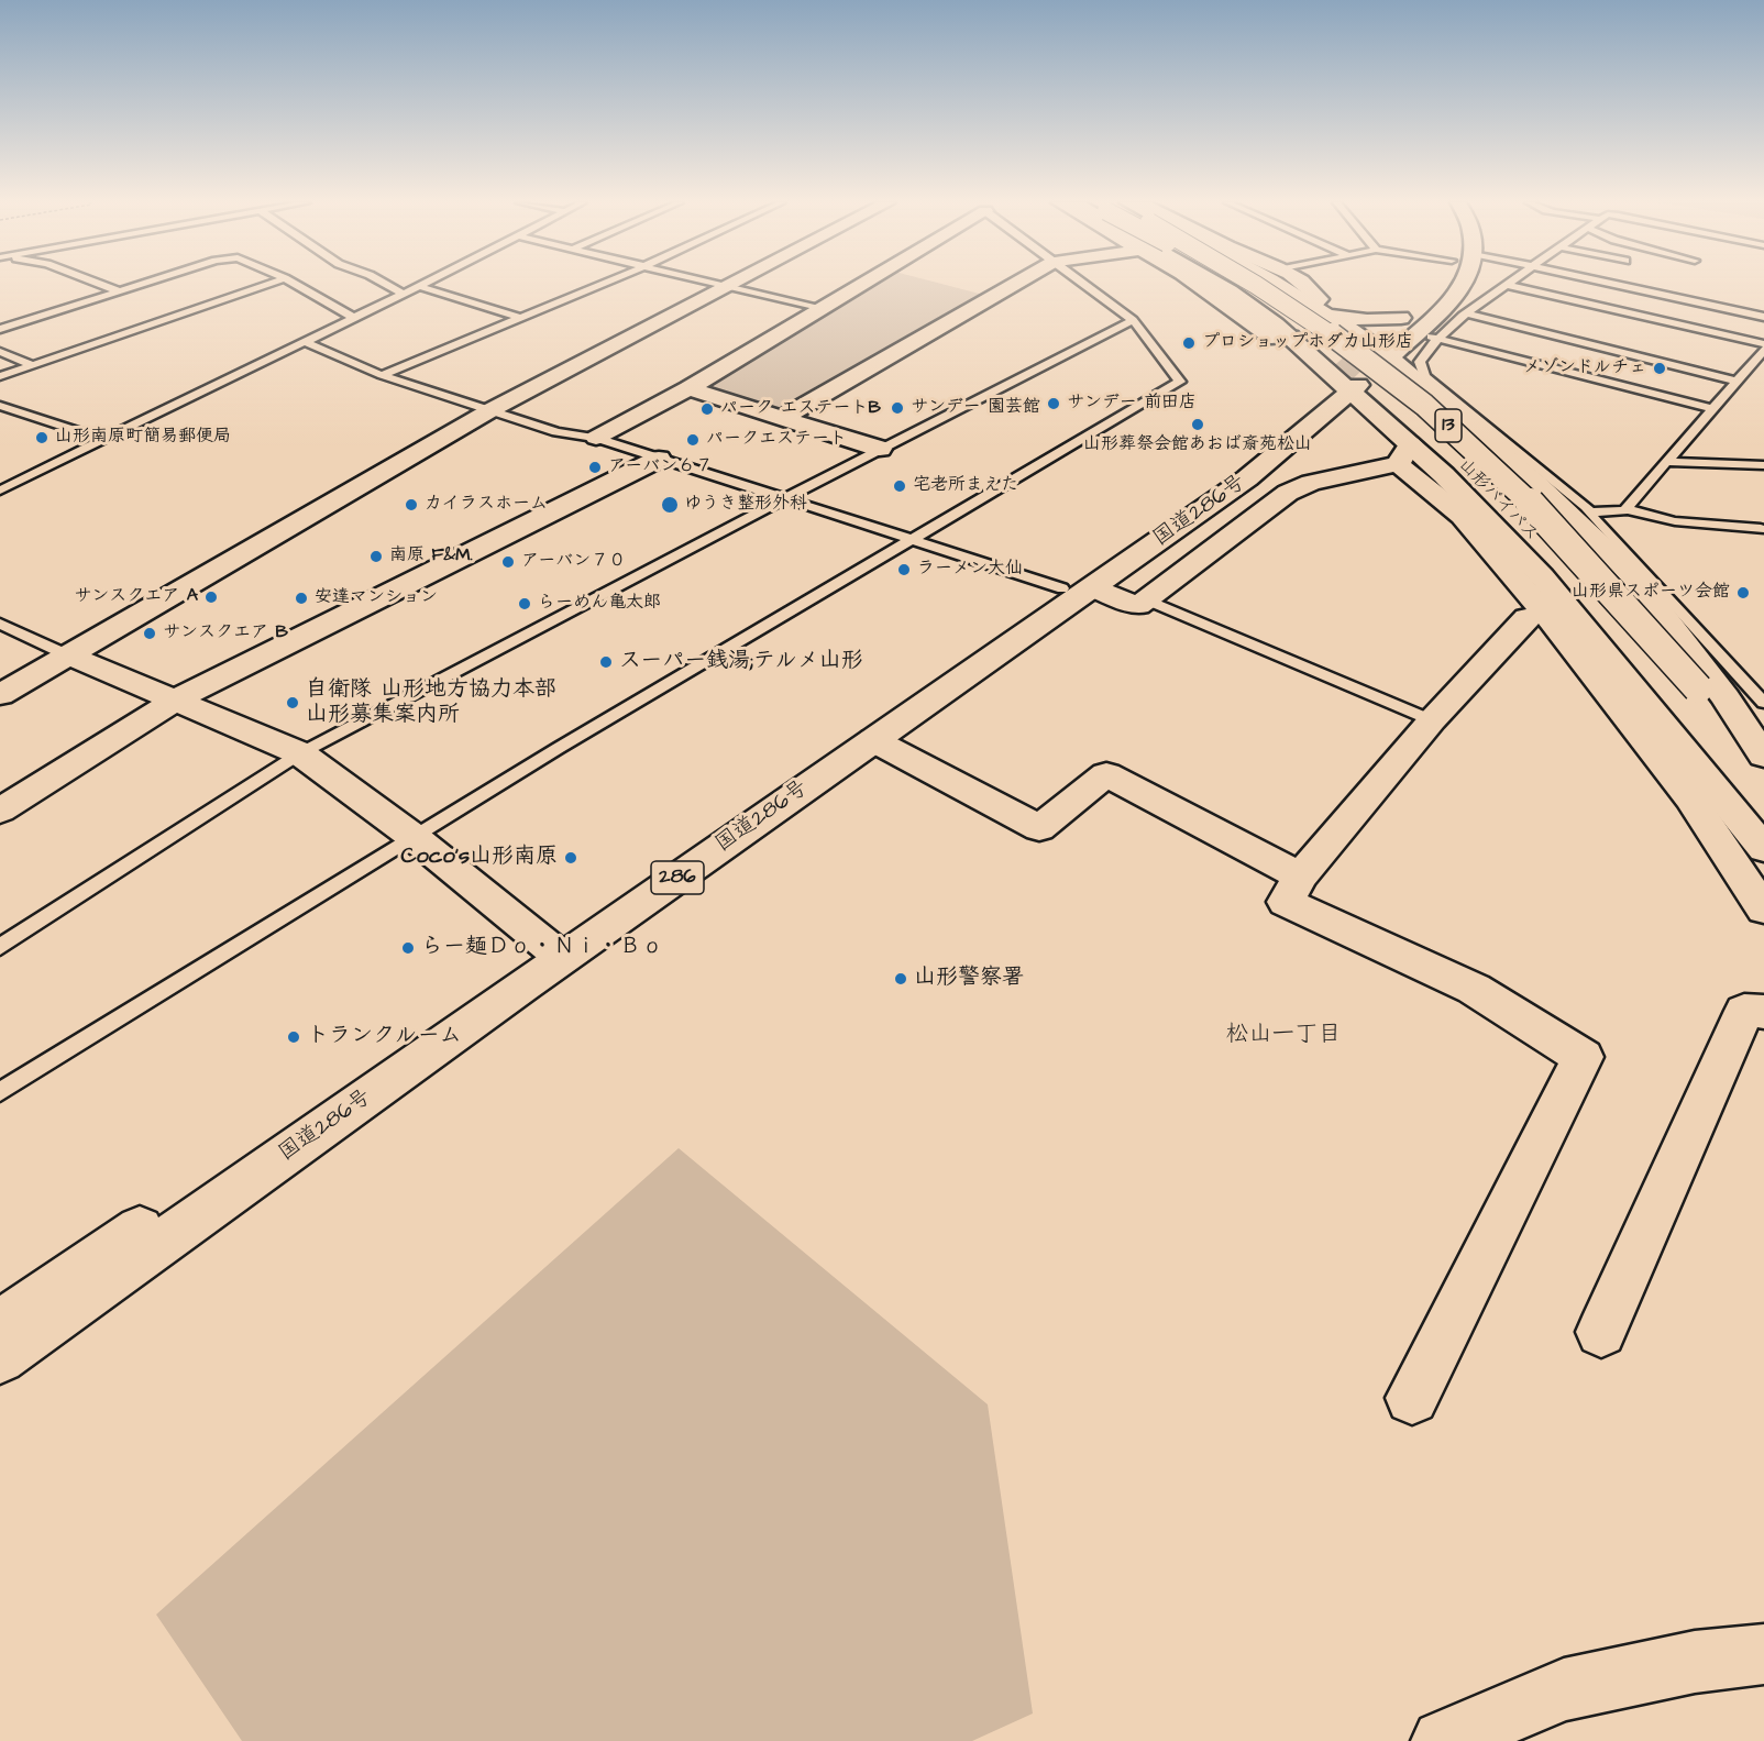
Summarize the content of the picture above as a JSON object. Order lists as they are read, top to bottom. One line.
{"streets":{"main road":["13","山形バイパス","国道286号","286"]},"districts":["松山一丁目"],"places":["プロショップホダカ山形店","メゾンドルチェ","サンデー 前田店","サンデー 園芸館","パーク エステートB","山形葬祭会館あおば斎苑松山","山形南原町簡易郵便局","パークエステート","アーバン６７","宅老所まえた","カイラスホーム","ゆうき整形外科","南原 F&M.","アーバン７０","ラーメン大仙","山形県スポーツ会館","サンスクエア A","安達マンション","らーめん亀太郎","サンスクエア B","スーパー銭湯;テルメ山形","自衛隊 山形地方協力本部 山形募集案内所","Coco’s山形南原","らー麺Ｄｏ・Ｎｉ・Ｂｏ","山形警察署","トランクルーム"]}
